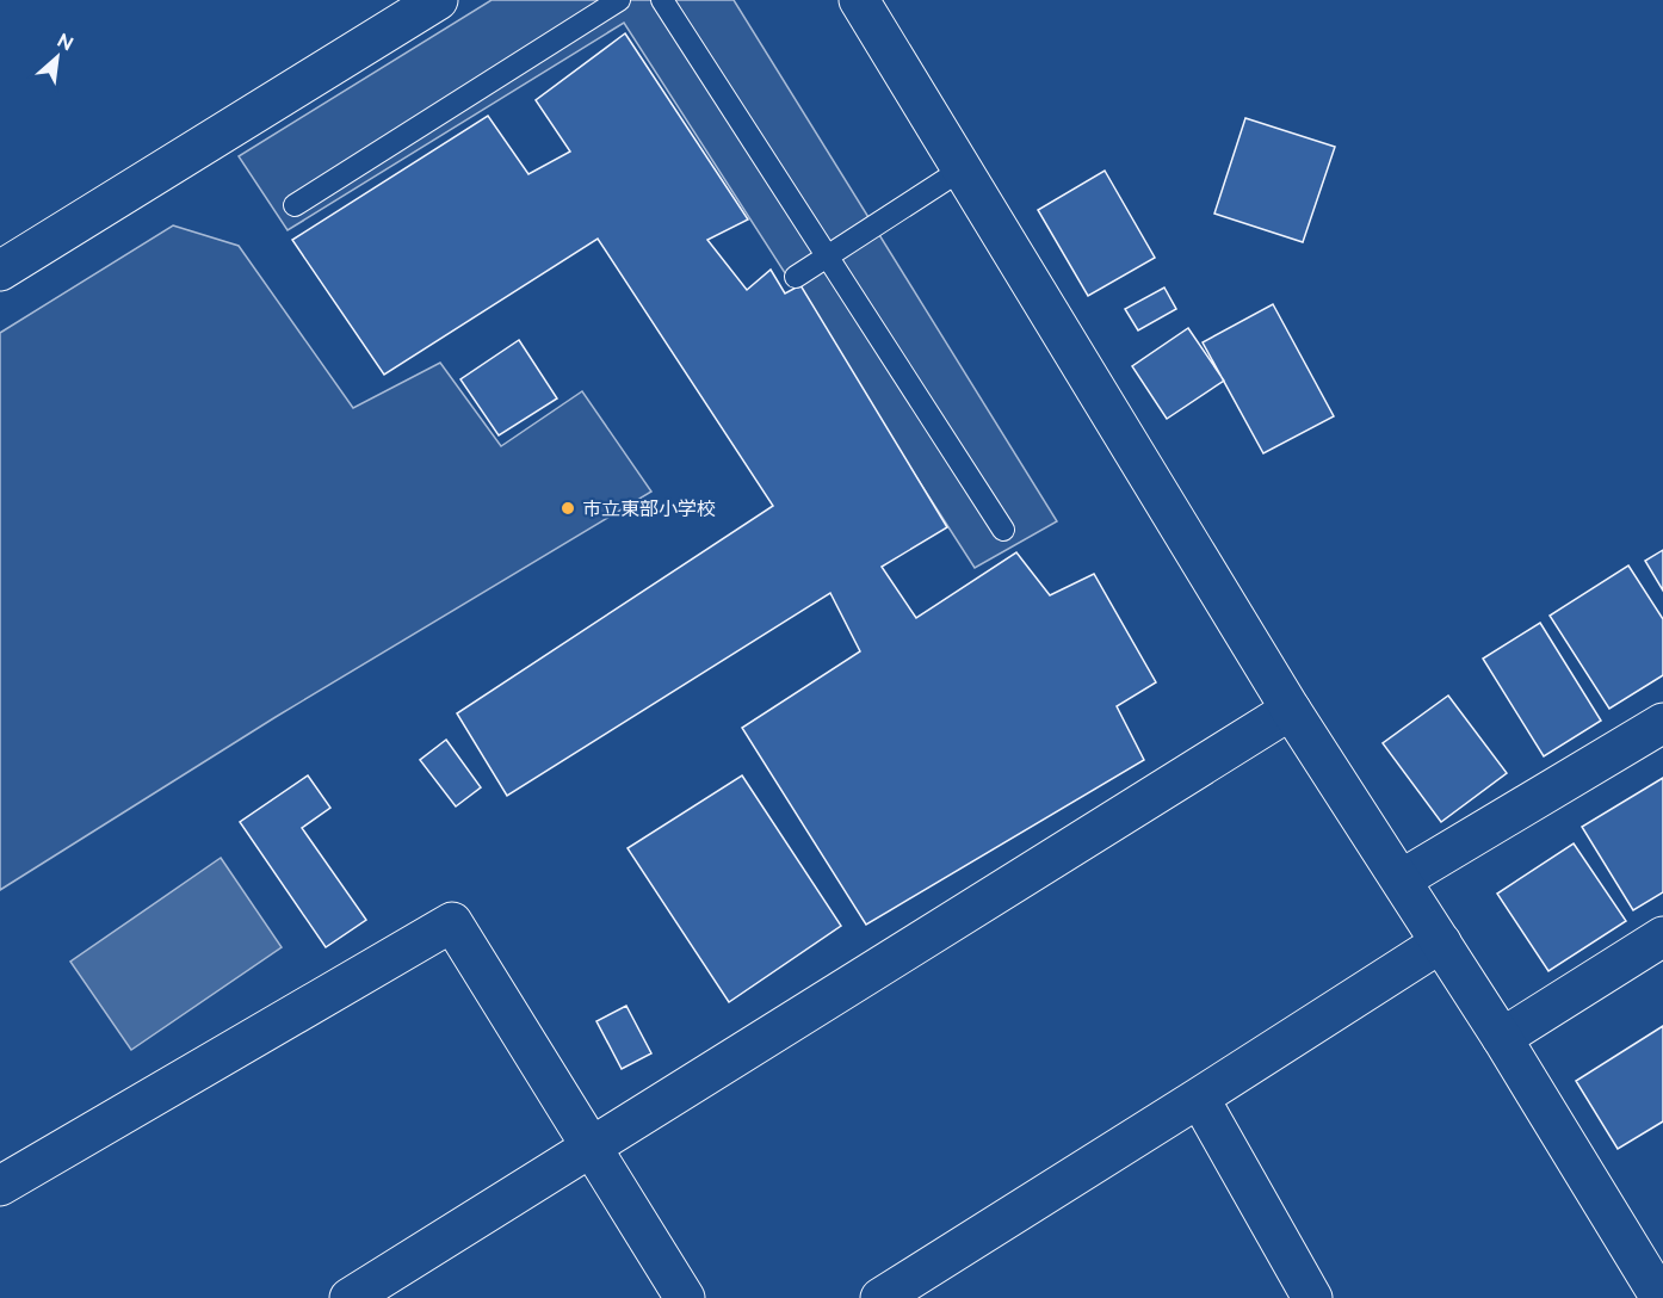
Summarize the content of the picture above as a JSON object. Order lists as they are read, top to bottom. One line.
{"places":["市立東部小学校"],"north":"top right"}
